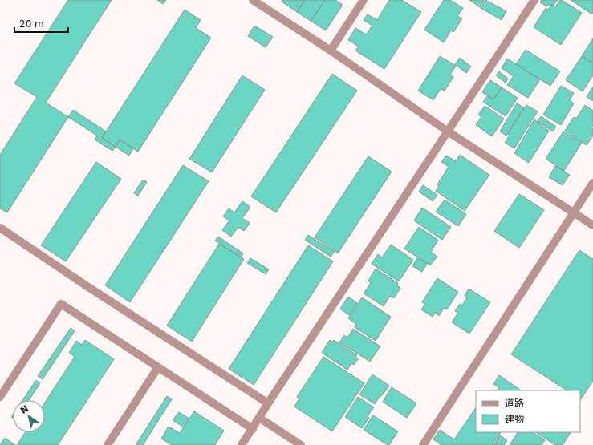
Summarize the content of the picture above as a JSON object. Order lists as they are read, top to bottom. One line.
{"legend":["道路","建物"],"scale_bar":"20 m","north":"top left"}
